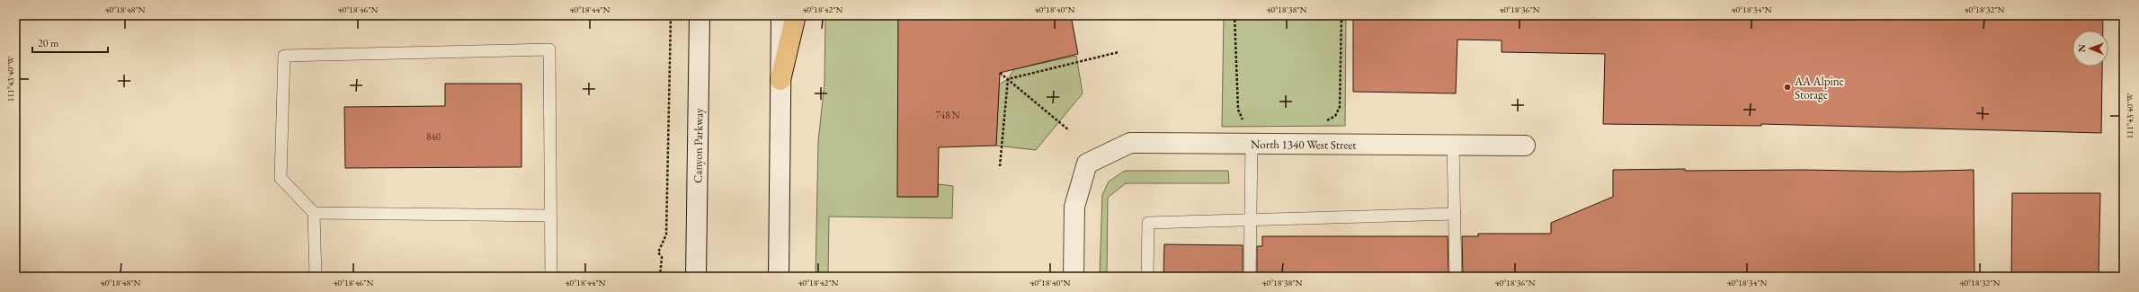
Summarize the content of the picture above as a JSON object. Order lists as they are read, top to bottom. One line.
{"streets":{"street":["North 1340 West Street","Canyon Parkway"]},"places":["AA Alpine Storage"],"house_numbers":["748 N","840"],"scale_bar":"20 m","north":"left","coordinates":["40°18'48\"N","40°18'46\"N","40°18'44\"N","40°18'42\"N","40°18'40\"N","40°18'38\"N","40°18'36\"N","40°18'34\"N","40°18'32\"N","111°43'40\"W"]}
